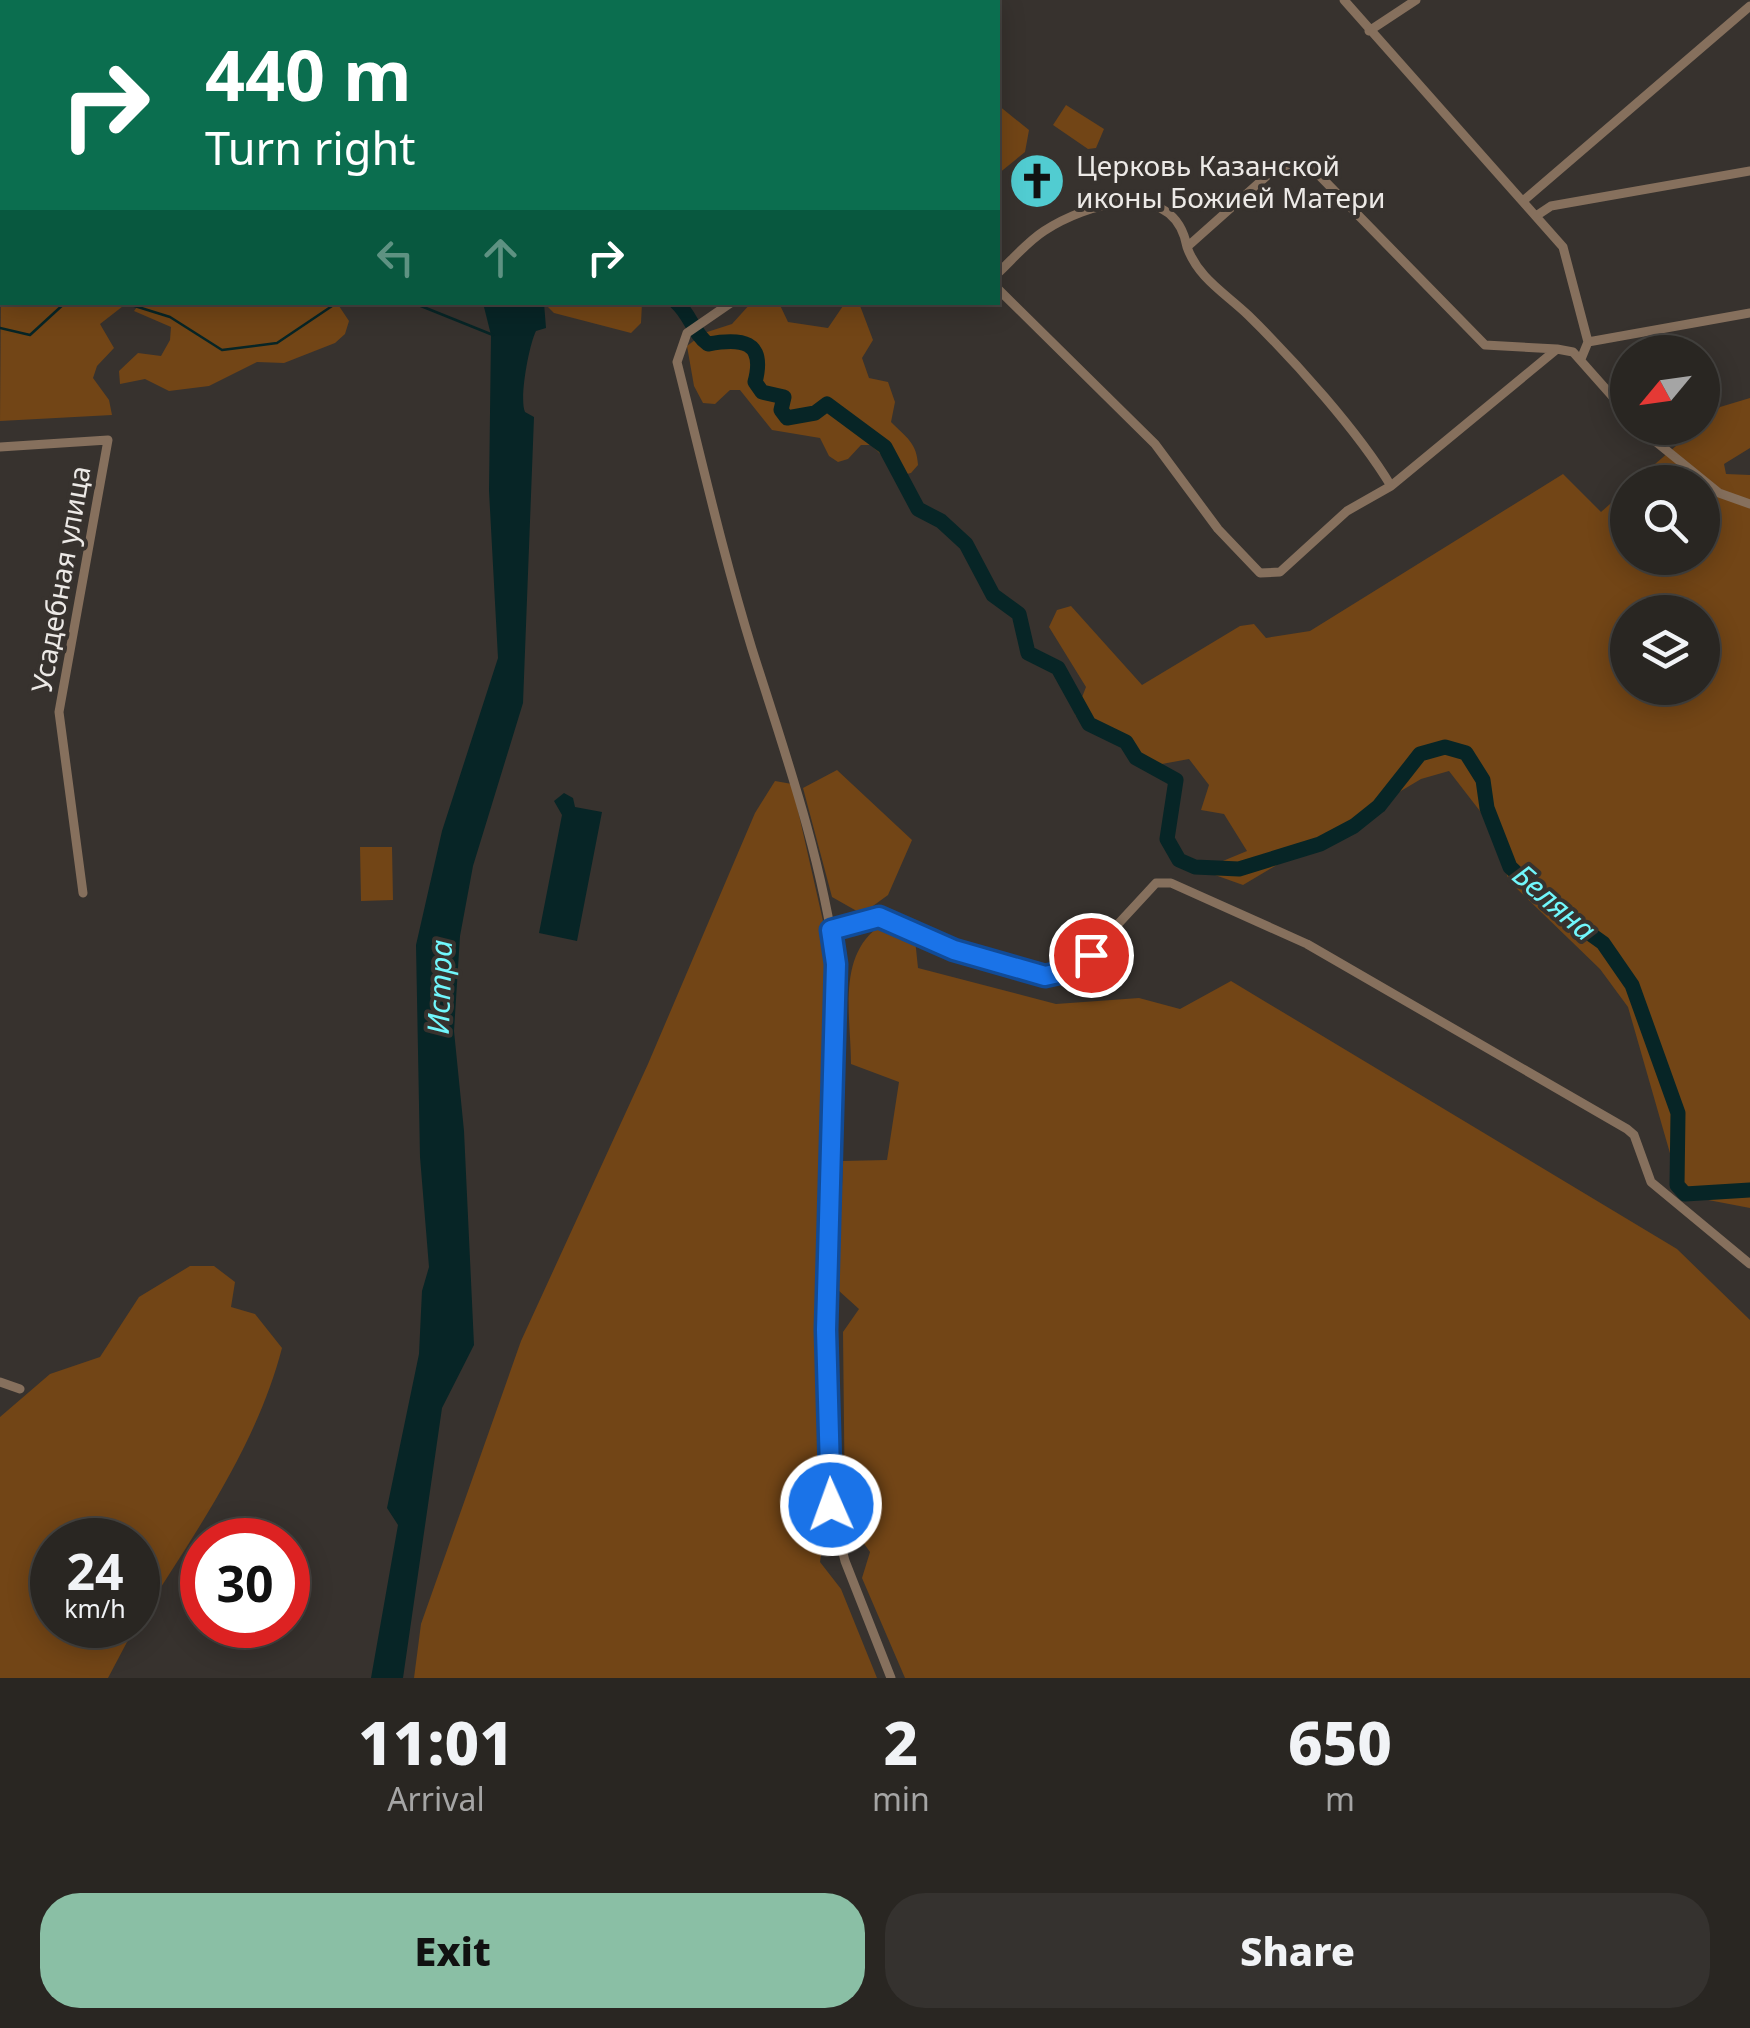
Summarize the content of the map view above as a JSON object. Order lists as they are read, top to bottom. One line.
{"streets":{"street":["Усадебная улица"]},"water":["Беляна","Истра"],"places":{"church":["Церковь Казанской иконы Божией Матери"]},"north":"bottom left","page":{"turn":["440 m","Turn right"],"speed":"24 km/h","limit":"30","eta":["11:01","Arrival","2","min","650","m"],"buttons":["Exit","Share"]}}
